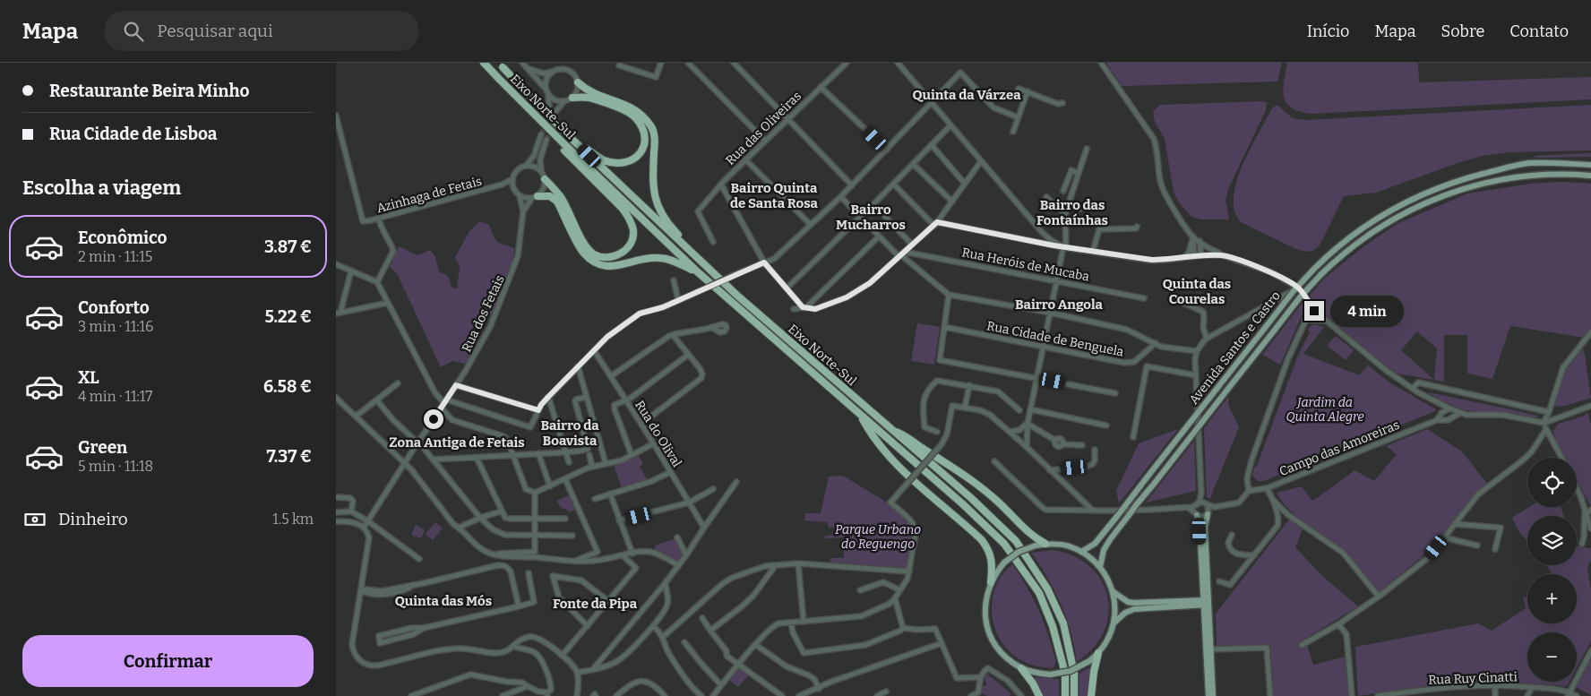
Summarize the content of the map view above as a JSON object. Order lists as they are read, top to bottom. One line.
{"streets":{"highway":["Eixo Norte-Sul"],"main road":["Avenida Santos e Castro"],"street":["Rua das Oliveiras","Azinhaga de Fetais","Rua Heróis de Mucaba","Rua dos Fetais","Rua Cidade de Benguela","Rua do Olival","Campo das Amoreiras","Rua Ruy Cinatti"]},"districts":["Quinta da Várzea","Bairro Quinta de Santa Rosa","Bairro das Fontaínhas","Bairro Mucharros","Quinta das Courelas","Bairro Angola","Bairro da Boavista","Zona Antiga de Fetais","Quinta das Mós","Fonte da Pipa"],"parks":["Jardim da Quinta Alegre","Parque Urbano do Reguengo"],"page":{"header":"Mapa","search":"Pesquisar aqui","nav":["Início","Mapa","Sobre","Contato"],"banner":["Restaurante Beira Minho","Rua Cidade de Lisboa"],"heading":"Escolha a viagem","list":[{"name":"Econômico","note":"2 min · 11:15","value":"3.87 €"},{"name":"Conforto","note":"3 min · 11:16","value":"5.22 €"},{"name":"XL","note":"4 min · 11:17","value":"6.58 €"},{"name":"Green","note":"5 min · 11:18","value":"7.37 €"}],"bubble":"4 min","map_buttons":["+","−"],"pay":["Dinheiro","1.5 km"],"buttons":"Confirmar"}}
